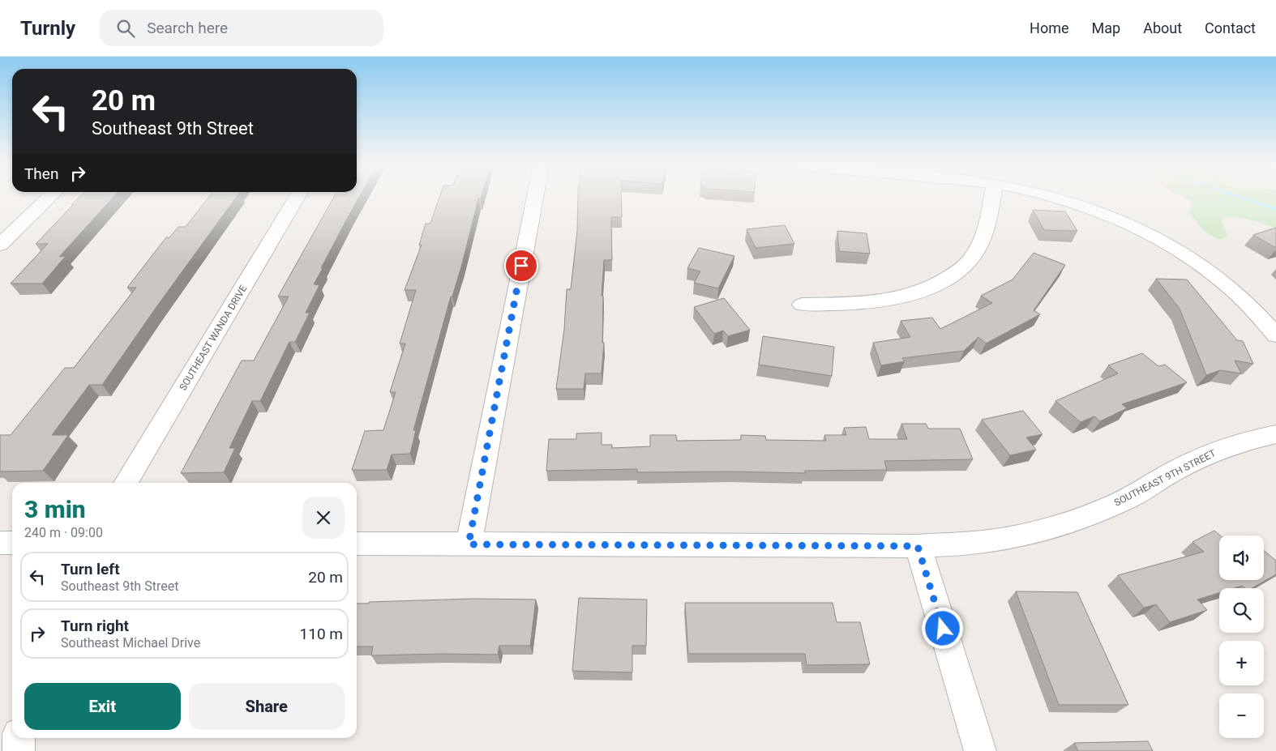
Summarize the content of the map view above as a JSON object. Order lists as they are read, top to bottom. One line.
{"streets":{"street":["SOUTHEAST WANDA DRIVE","SOUTHEAST 9TH STREET"]},"page":{"header":"Turnly","search":"Search here","nav":["Home","Map","About","Contact"],"turn":["20 m","Southeast 9th Street"],"then":"Then","heading":["3 min","240 m · 09:00"],"map_buttons":["+","−"],"list":[{"name":"Turn left","note":"Southeast 9th Street","value":"20 m"},{"name":"Turn right","note":"Southeast Michael Drive","value":"110 m"}],"buttons":["Exit","Share"]}}
